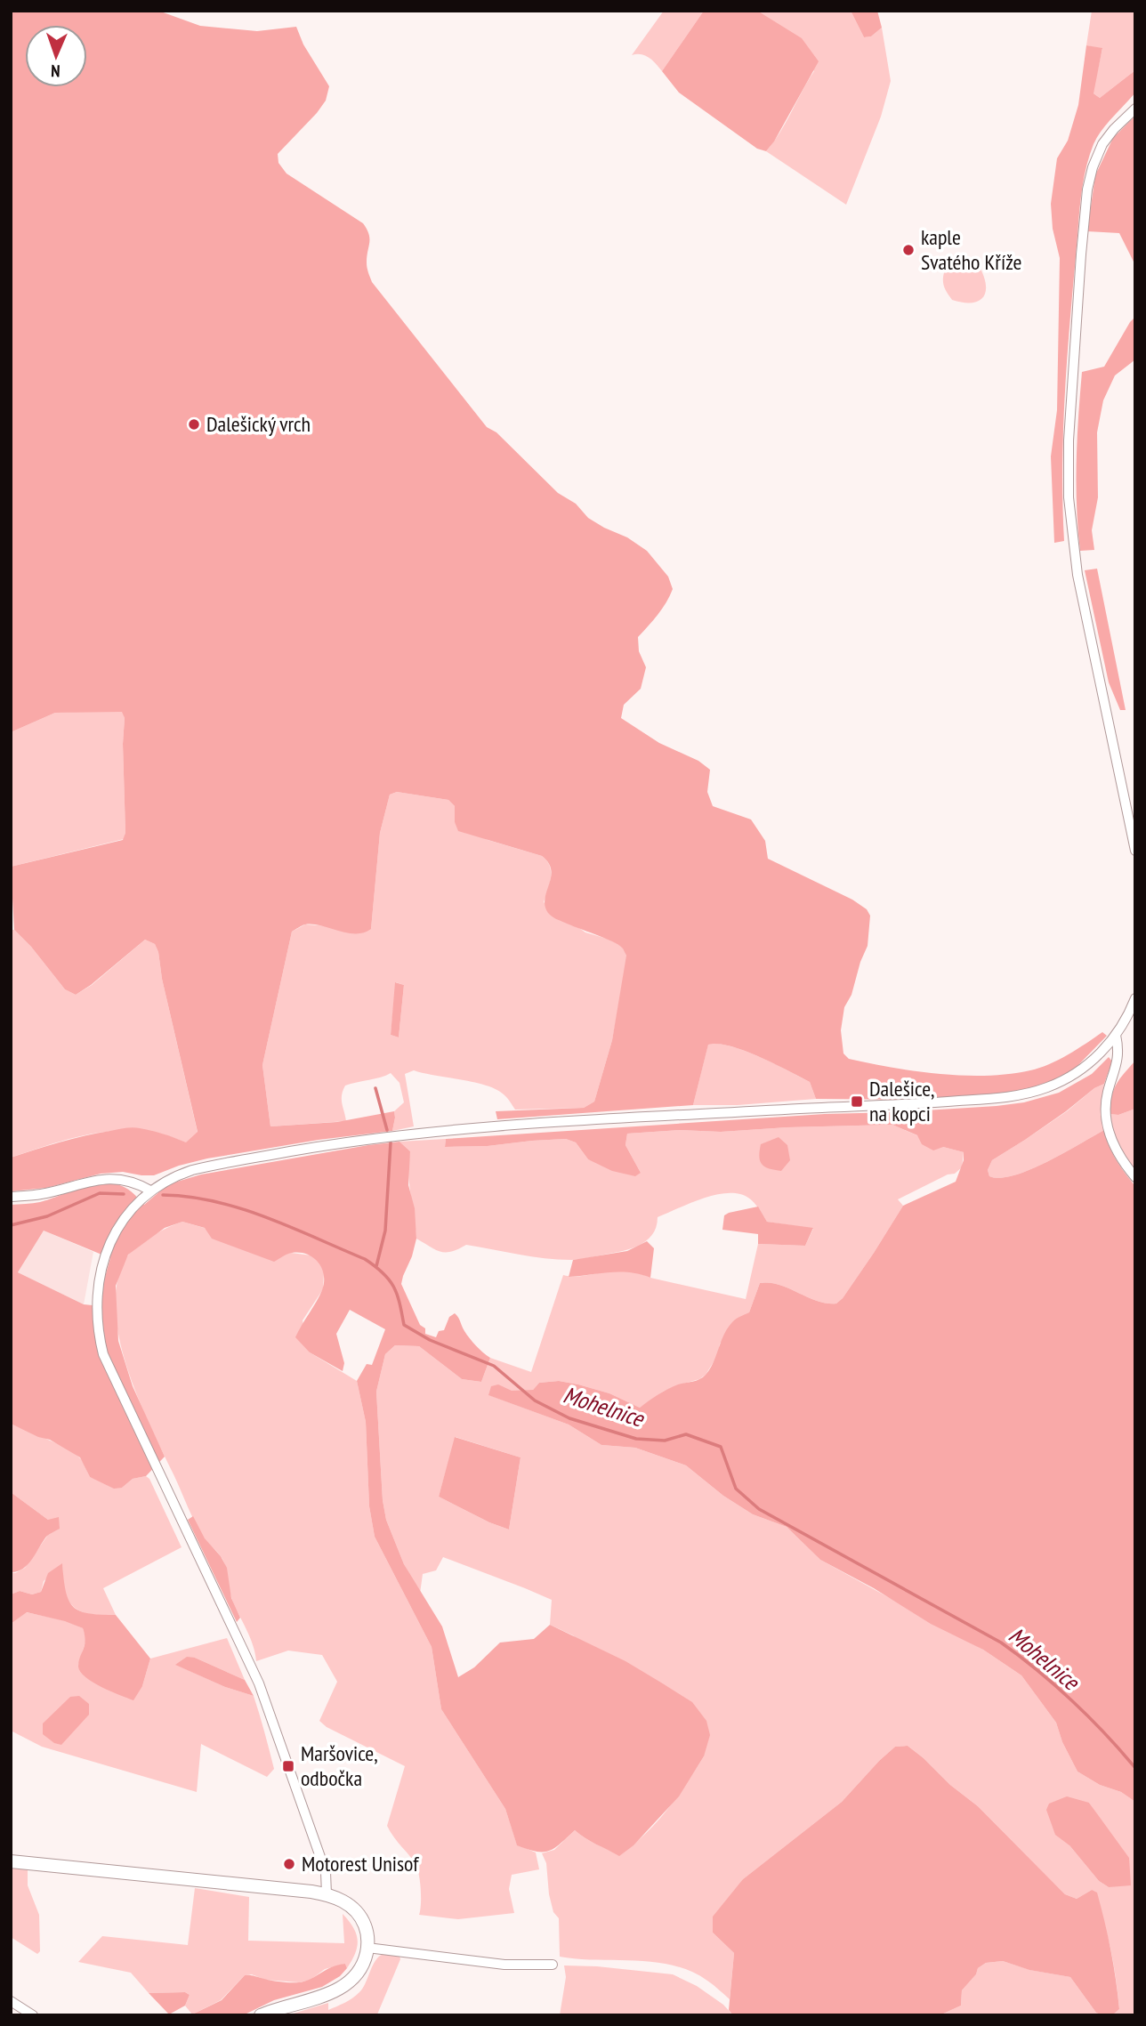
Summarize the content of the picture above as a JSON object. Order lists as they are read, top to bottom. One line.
{"water":["Mohelnice"],"places":{"other":["kaple Svatého Kříže","Dalešický vrch","Motorest Unisof"],"transit":["Dalešice, na kopci","Maršovice, odbočka"]},"north":"bottom"}
